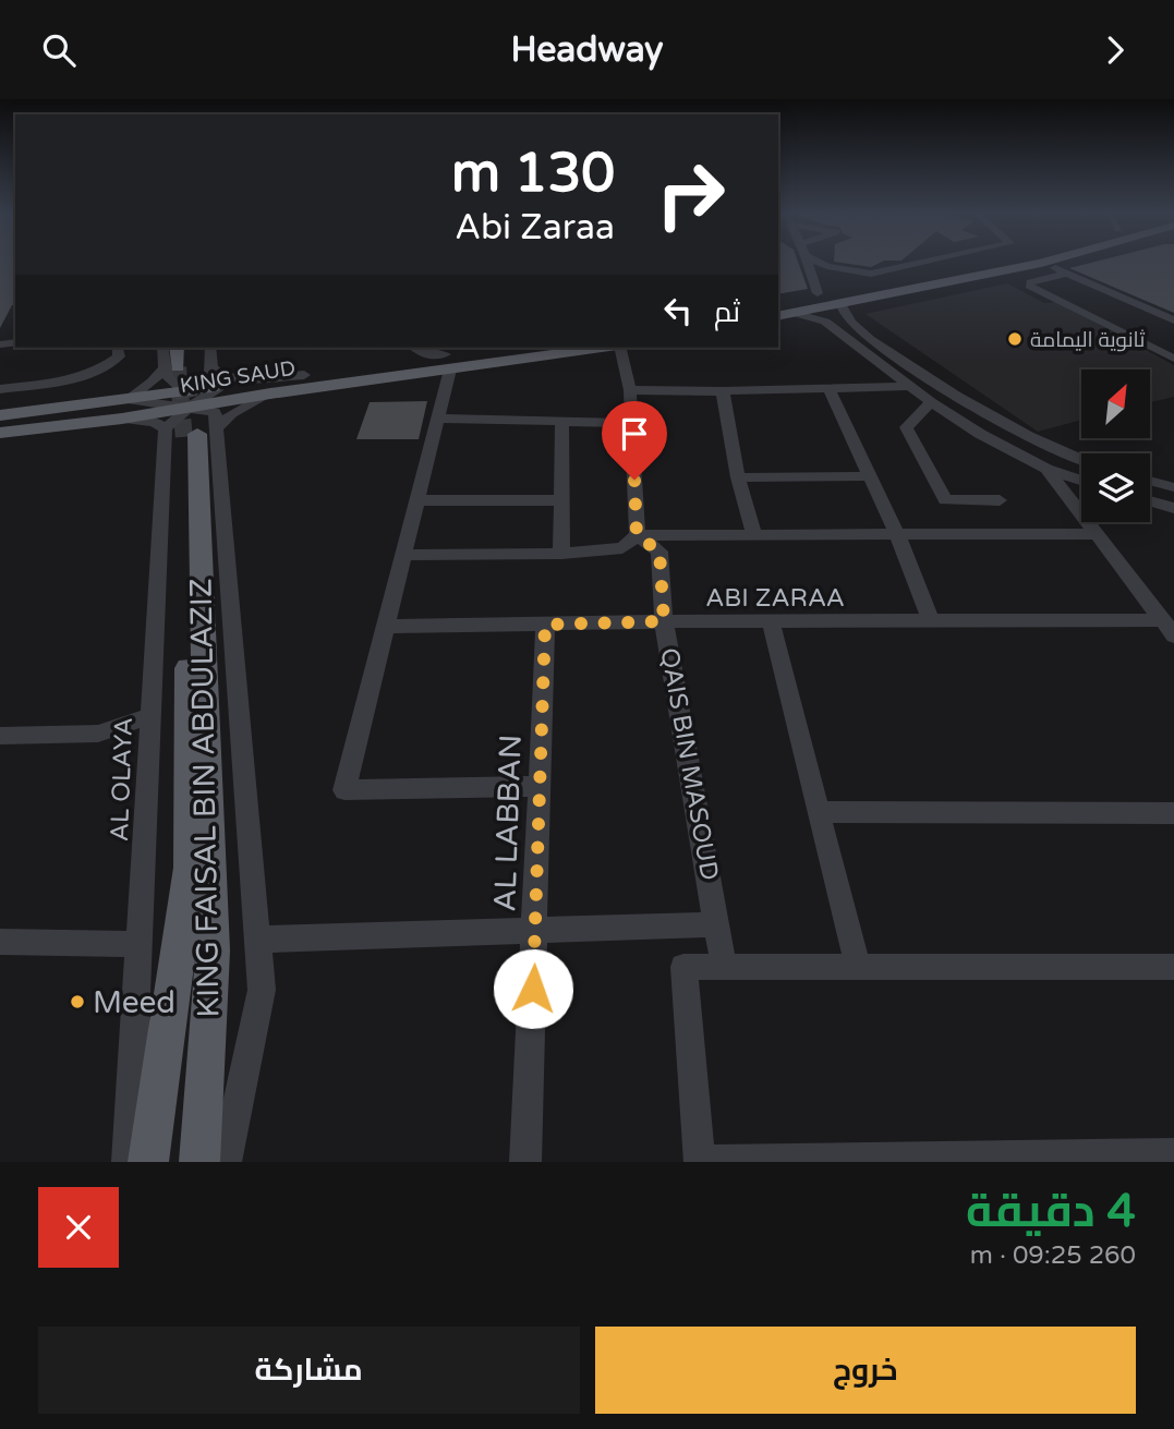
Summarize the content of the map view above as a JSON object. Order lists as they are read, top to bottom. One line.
{"streets":{"main road":["KING SAUD","KING FAISAL BIN ABDULAZIZ"],"street":["ABI ZARAA","QAIS BIN MASOUD","AL OLAYA","AL LABBAN"]},"crossings":[["KING SAUD","AL OLAYA"],["KING SAUD","KING FAISAL BIN ABDULAZIZ"],["ABI ZARAA","QAIS BIN MASOUD"],["ABI ZARAA","AL LABBAN"],["AL OLAYA","KING FAISAL BIN ABDULAZIZ"]],"places":["ثانوية اليمامة","Meed"],"north":"top right","page":{"header":"Headway","turn":["130 m","Abi Zaraa"],"then":"ثم","heading":["4 دقيقة","260 m · 09:25"],"buttons":["خروج","مشاركة"]}}
